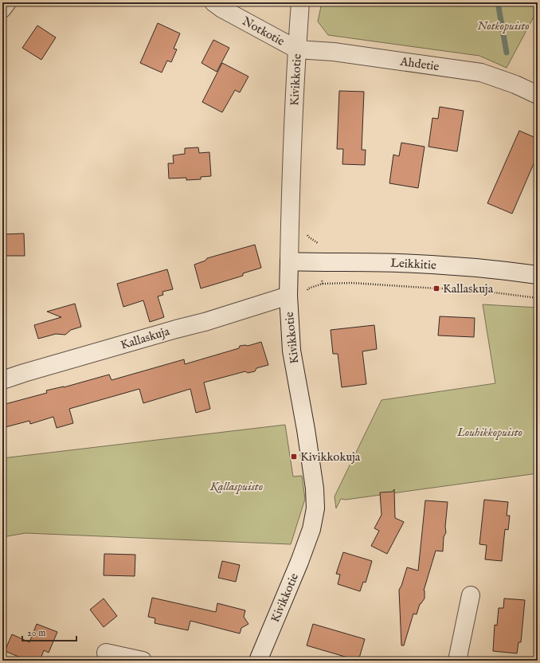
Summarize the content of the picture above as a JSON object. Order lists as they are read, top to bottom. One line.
{"streets":{"street":["Notkotie","Ahdetie","Kivikkotie","Leikkitie","Kallaskuja"]},"crossings":[["Notkotie","Ahdetie"],["Notkotie","Kivikkotie"],["Ahdetie","Kivikkotie"],["Kivikkotie","Leikkitie"],["Kivikkotie","Kallaskuja"]],"parks":["Notkopuisto","Louhikkopuisto","Kallaspuisto"],"places":{"transit":["Kallaskuja","Kivikkokuja"]},"scale_bar":"20 m"}
